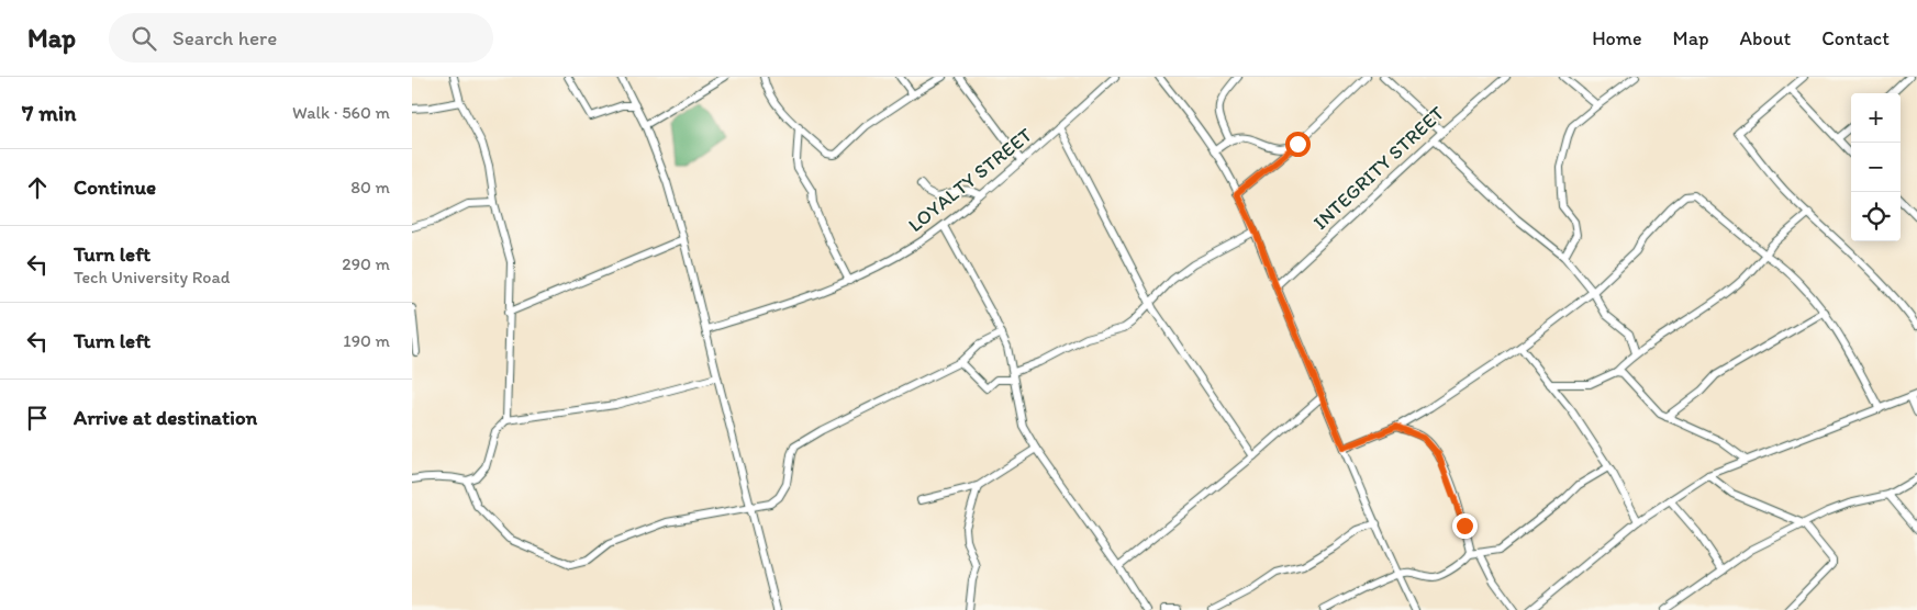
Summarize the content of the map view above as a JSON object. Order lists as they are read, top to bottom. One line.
{"streets":{"street":["INTEGRITY STREET","LOYALTY STREET"]},"page":{"header":"Map","search":"Search here","nav":["Home","Map","About","Contact"],"heading":["7 min","Walk · 560 m"],"map_buttons":["+","−"],"list":[["Continue","80 m"],["Turn left","Tech University Road","290 m"],["Turn left","190 m"],"Arrive at destination"]}}
